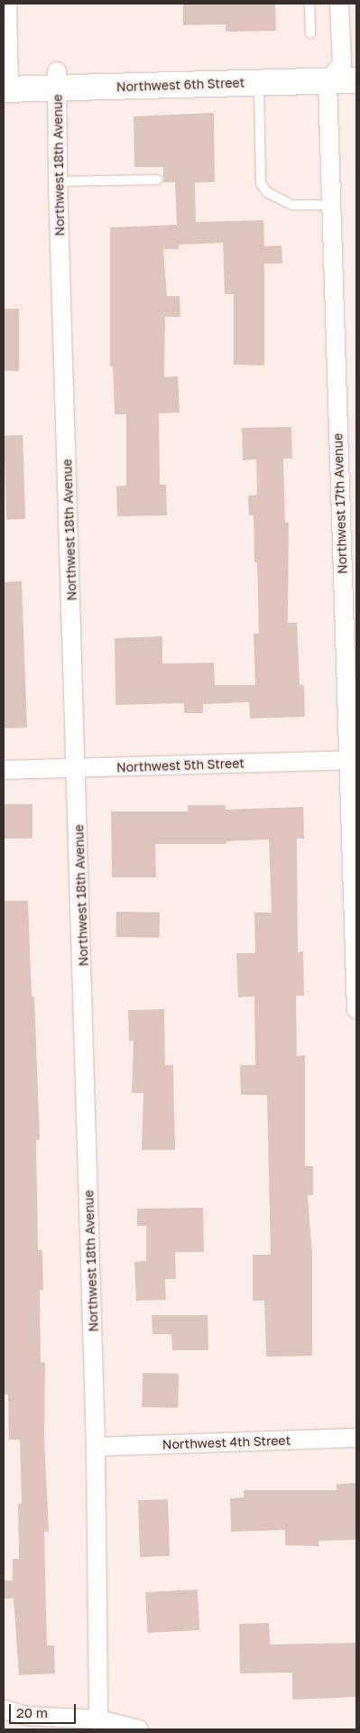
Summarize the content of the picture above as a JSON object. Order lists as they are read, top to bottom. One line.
{"streets":{"street":["Northwest 6th Street","Northwest 18th Avenue","Northwest 17th Avenue","Northwest 5th Street","Northwest 4th Street"]},"crossings":[["Northwest 6th Street","Northwest 18th Avenue"],["Northwest 6th Street","Northwest 17th Avenue"],["Northwest 18th Avenue","Northwest 5th Street"],["Northwest 18th Avenue","Northwest 4th Street"],["Northwest 17th Avenue","Northwest 5th Street"]],"scale_bar":"20 m"}
